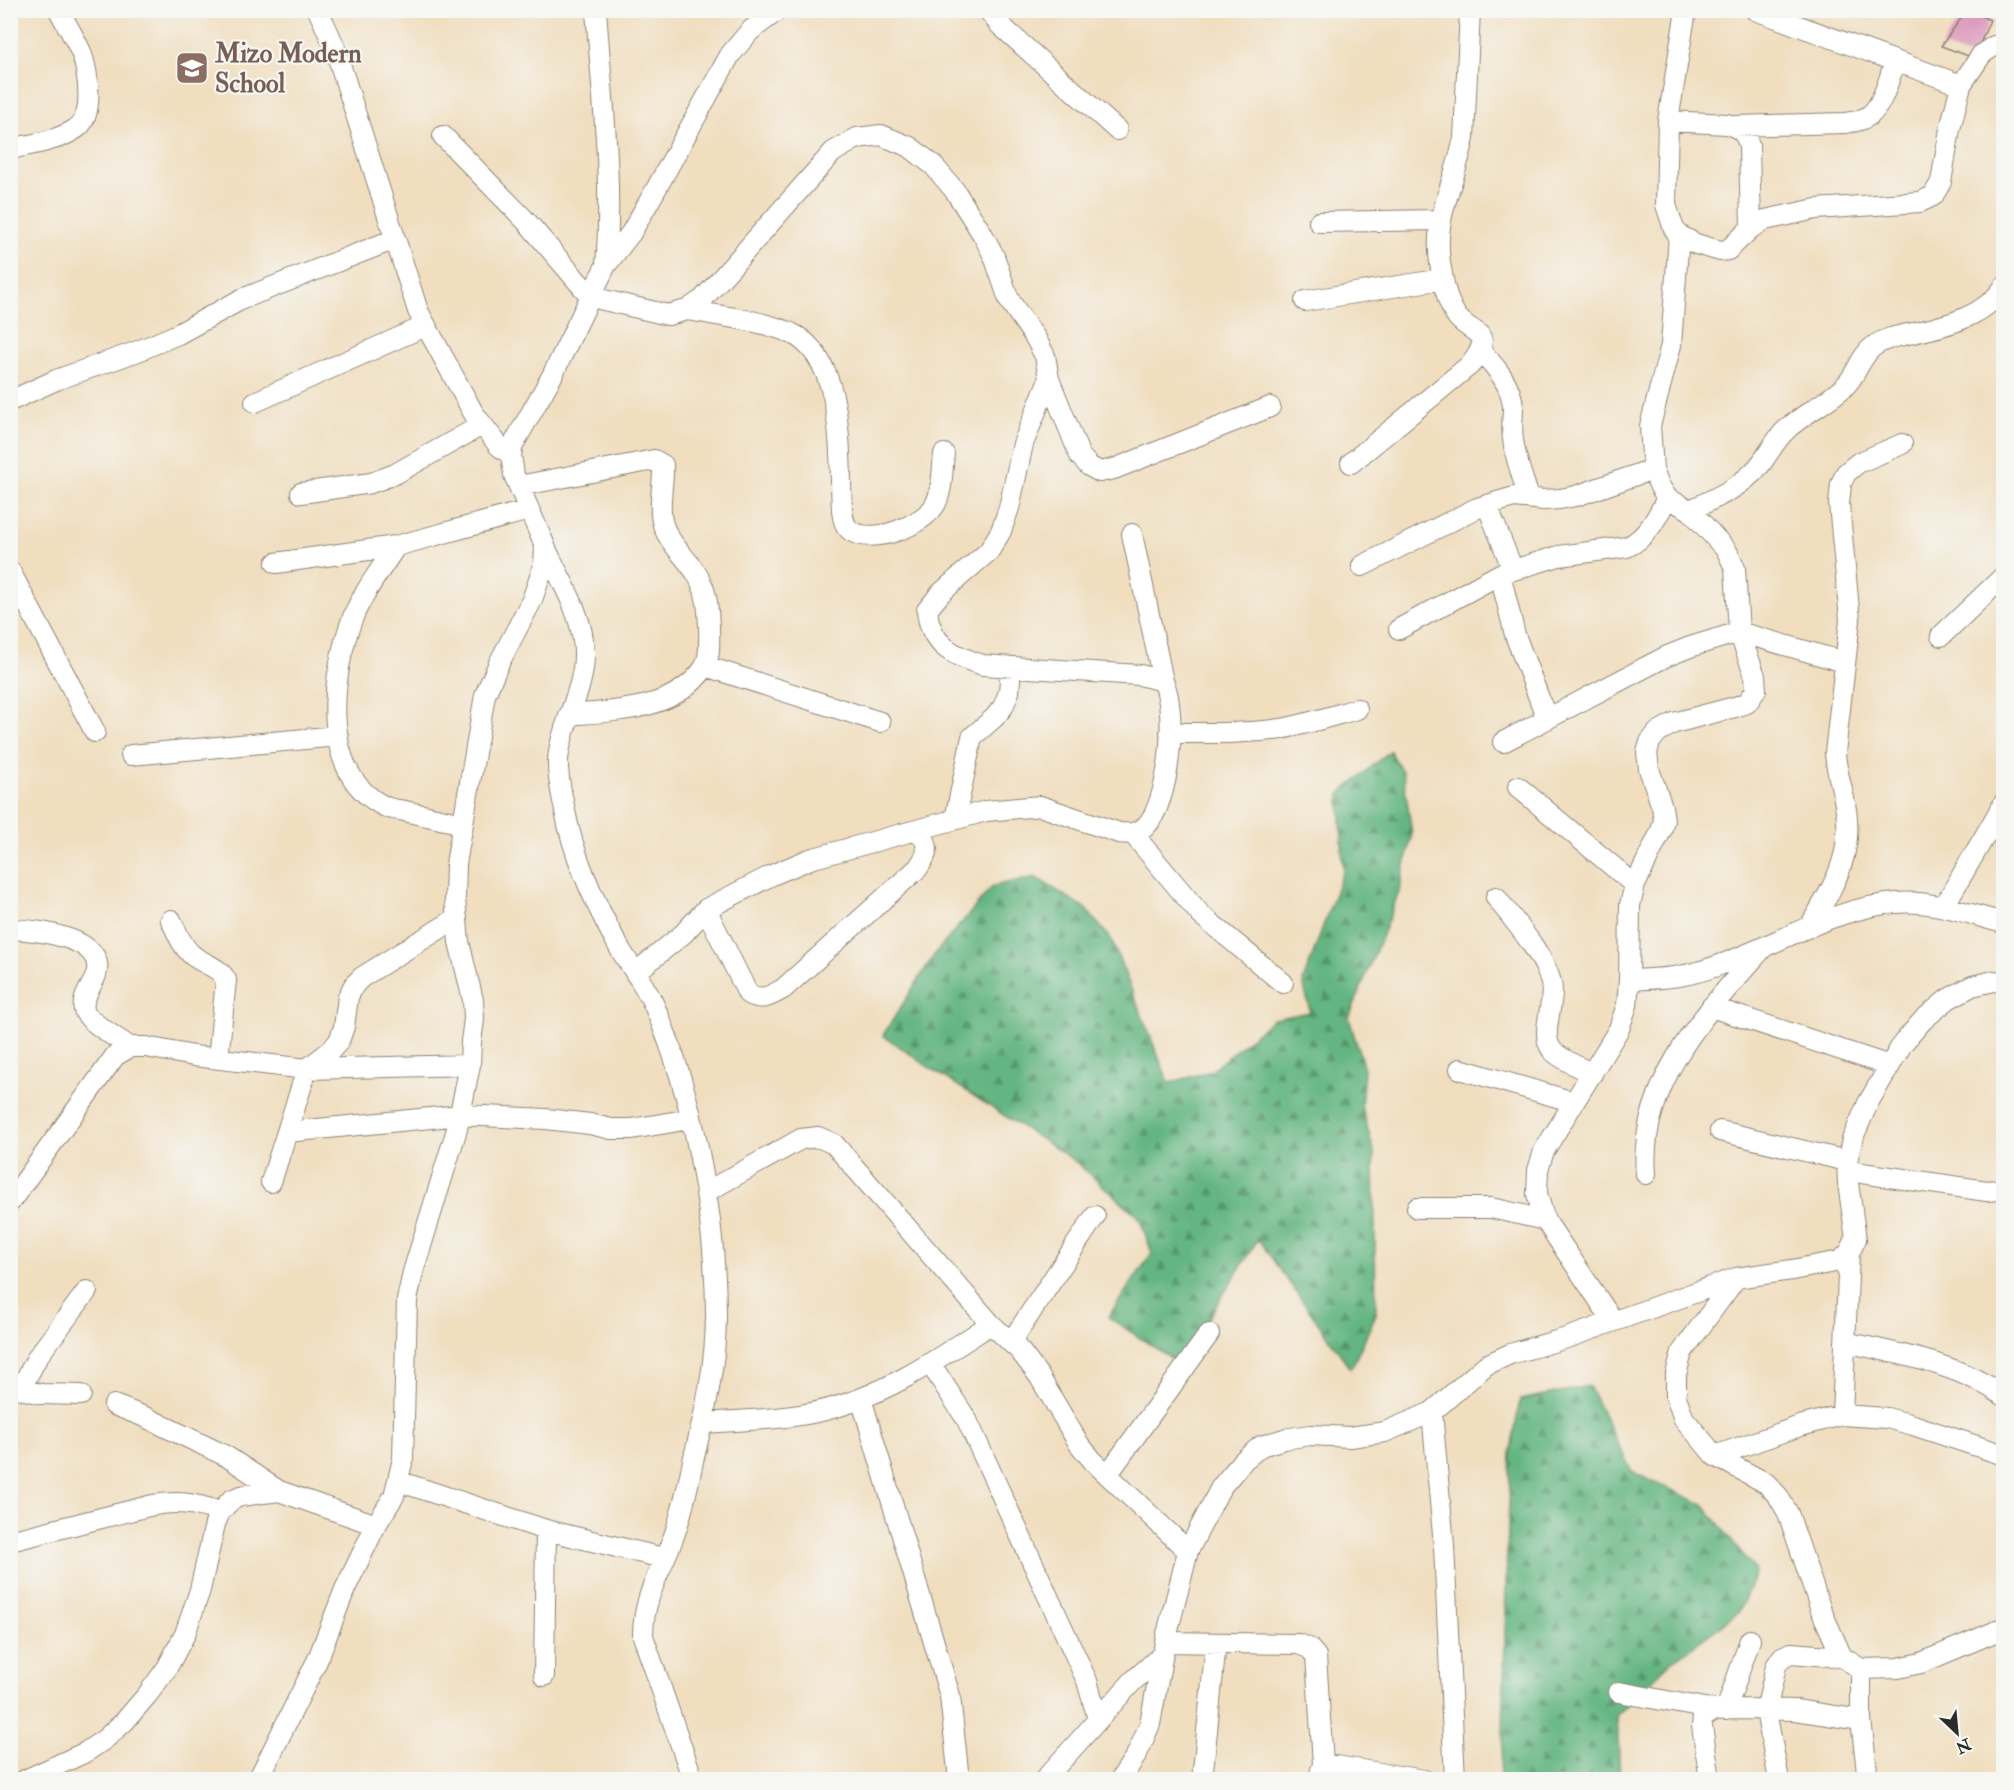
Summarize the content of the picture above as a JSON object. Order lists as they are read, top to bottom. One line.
{"places":{"school or university":["Mizo Modern School"]},"north":"bottom right"}
